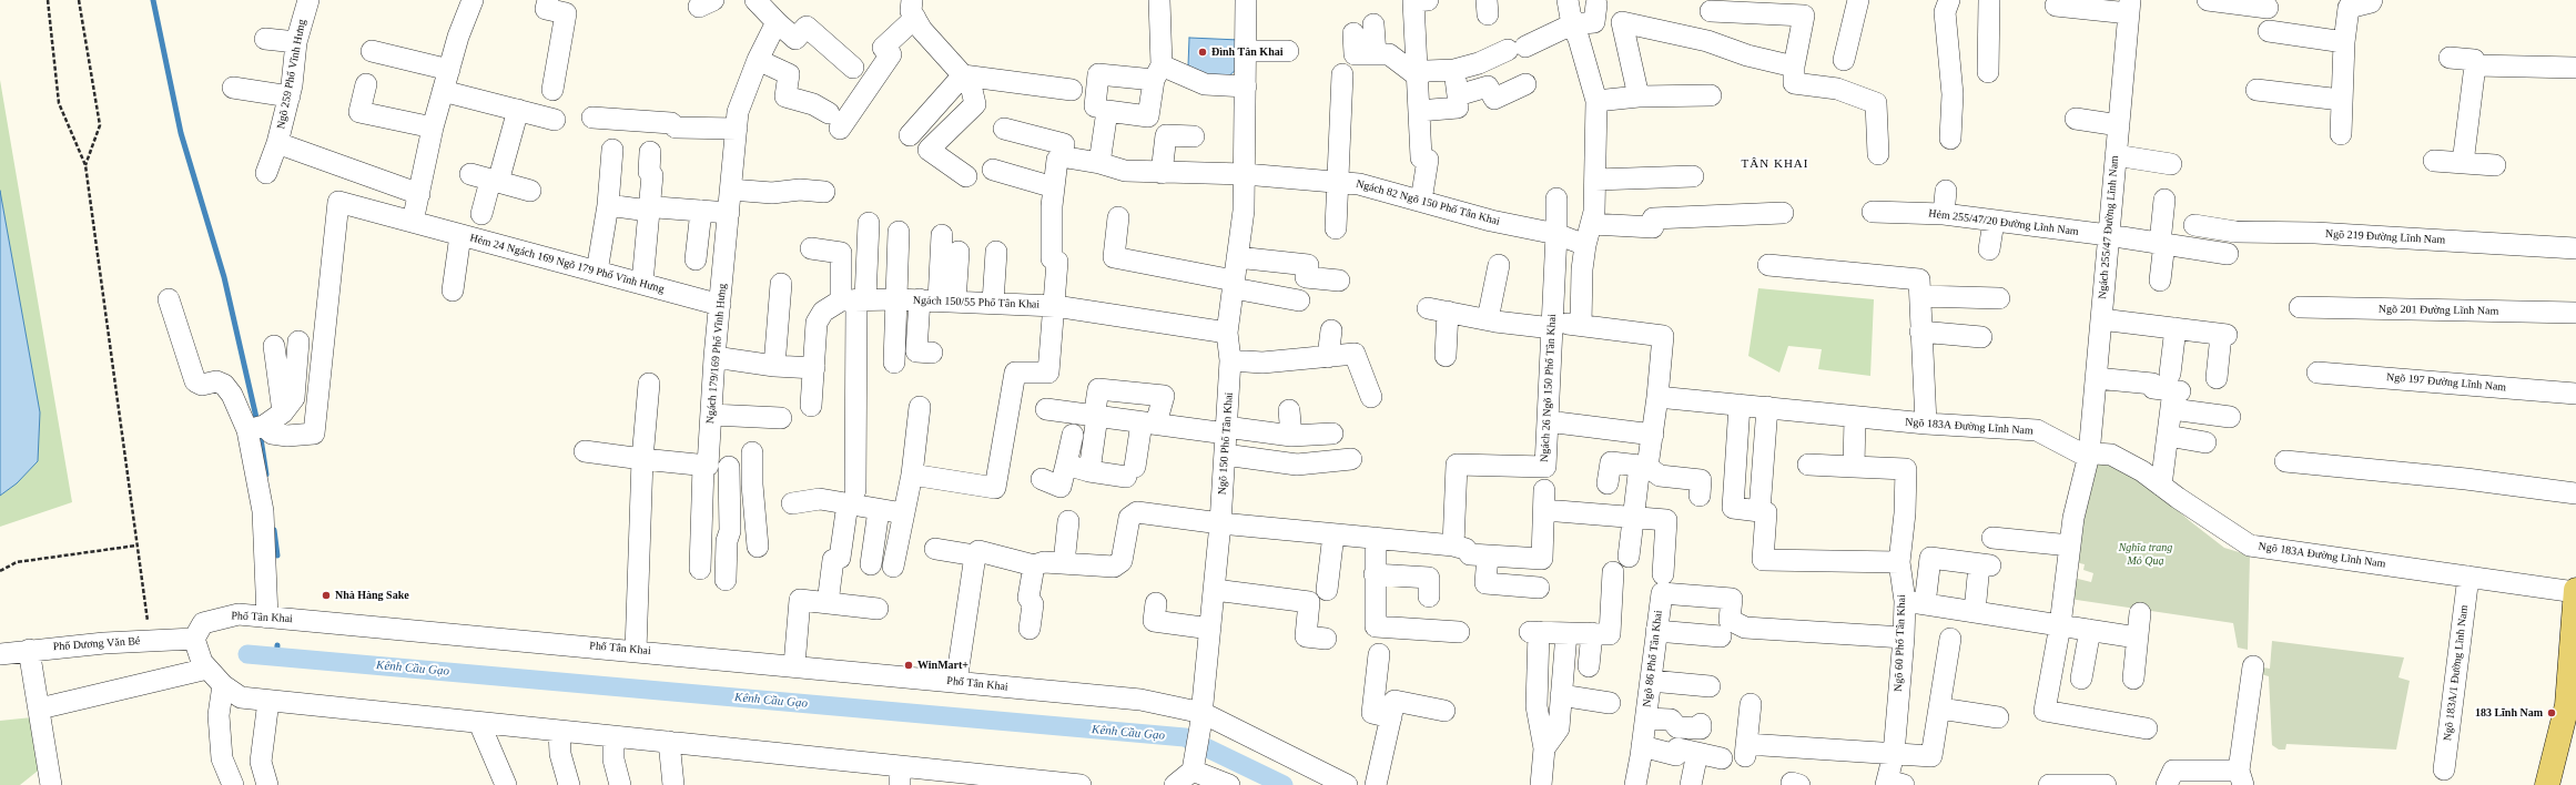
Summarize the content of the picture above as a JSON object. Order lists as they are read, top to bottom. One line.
{"streets":{"street":["Ngõ 259 Phố Vĩnh Hưng","Ngách 82 Ngõ 150 Phố Tân Khai","Hẻm 255/47/20 Đường Lĩnh Nam","Ngách 255/47 Đường Lĩnh Nam","Ngõ 219 Đường Lĩnh Nam","Hẻm 24 Ngách 169 Ngõ 179 Phố Vĩnh Hưng","Ngách 150/55 Phố Tân Khai","Ngõ 201 Đường Lĩnh Nam","Ngách 179/169 Phố Vĩnh Hưng","Ngõ 197 Đường Lĩnh Nam","Ngách 26 Ngõ 150 Phố Tân Khai","Ngõ 183A Đường Lĩnh Nam","Ngõ 150 Phố Tân Khai","Phố Tân Khai","Ngõ 60 Phố Tân Khai","Phố Dương Văn Bé","Ngõ 86 Phố Tân Khai","Ngõ 183A/1 Đường Lĩnh Nam"]},"crossings":[["Ngách 82 Ngõ 150 Phố Tân Khai","Ngách 26 Ngõ 150 Phố Tân Khai"],["Ngách 82 Ngõ 150 Phố Tân Khai","Ngõ 150 Phố Tân Khai"],["Hẻm 255/47/20 Đường Lĩnh Nam","Ngách 255/47 Đường Lĩnh Nam"],["Ngách 255/47 Đường Lĩnh Nam","Ngõ 183A Đường Lĩnh Nam"],["Hẻm 24 Ngách 169 Ngõ 179 Phố Vĩnh Hưng","Ngách 179/169 Phố Vĩnh Hưng"],["Ngách 150/55 Phố Tân Khai","Ngõ 150 Phố Tân Khai"],["Ngõ 183A Đường Lĩnh Nam","Ngõ 183A/1 Đường Lĩnh Nam"],["Ngõ 150 Phố Tân Khai","Phố Tân Khai"],["Phố Tân Khai","Phố Dương Văn Bé"],["Ngõ 60 Phố Tân Khai","Ngõ 86 Phố Tân Khai"]],"districts":["TÂN KHAI"],"water":["Kênh Cầu Gạo"],"parks":["Nghĩa trang Mỏ Quạ"],"places":["Đình Tân Khai","Nhà Hàng Sake","WinMart+","183 Lĩnh Nam"]}
